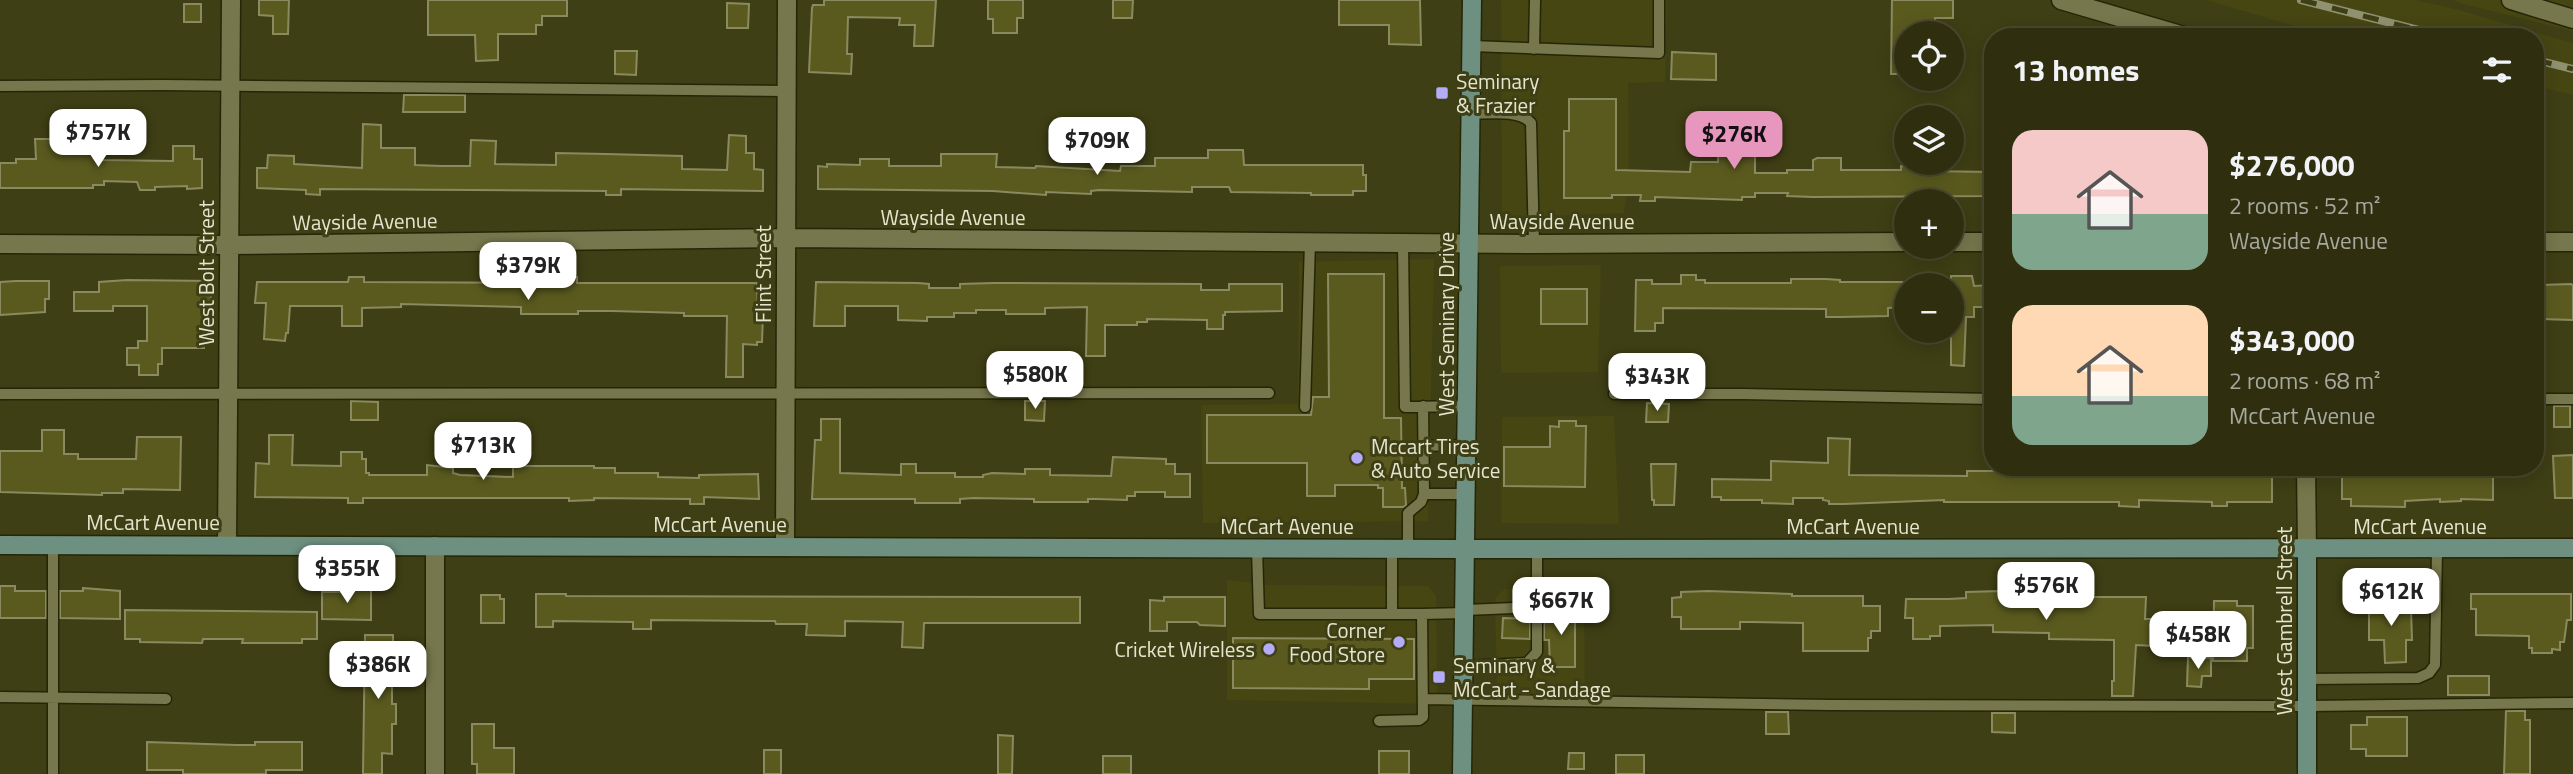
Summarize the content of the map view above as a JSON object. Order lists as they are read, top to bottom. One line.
{"streets":{"main road":["West Seminary Drive","McCart Avenue","West Gambrell Street"],"street":["Wayside Avenue","West Bolt Street","Flint Street"]},"crossings":[["Wayside Avenue","West Bolt Street"],["Wayside Avenue","Flint Street"],["Wayside Avenue","West Seminary Drive"],["West Bolt Street","McCart Avenue"],["Flint Street","McCart Avenue"],["West Seminary Drive","McCart Avenue"],["McCart Avenue","West Gambrell Street"]],"places":{"transit":["Seminary & Frazier","Seminary & McCart - Sandage"],"other":["Mccart Tires & Auto Service","Corner Food Store","Cricket Wireless"]},"page":{"map_buttons":["+","−"],"heading":"13 homes","price":["$757K","$276K","$709K","$379K","$580K","$343K","$713K","$355K","$576K","$612K","$667K","$458K","$386K"],"list":[{"name":"$276,000","note":"2 rooms · 52 m² · Wayside Avenue"},{"name":"$343,000","note":"2 rooms · 68 m² · McCart Avenue"}]}}
